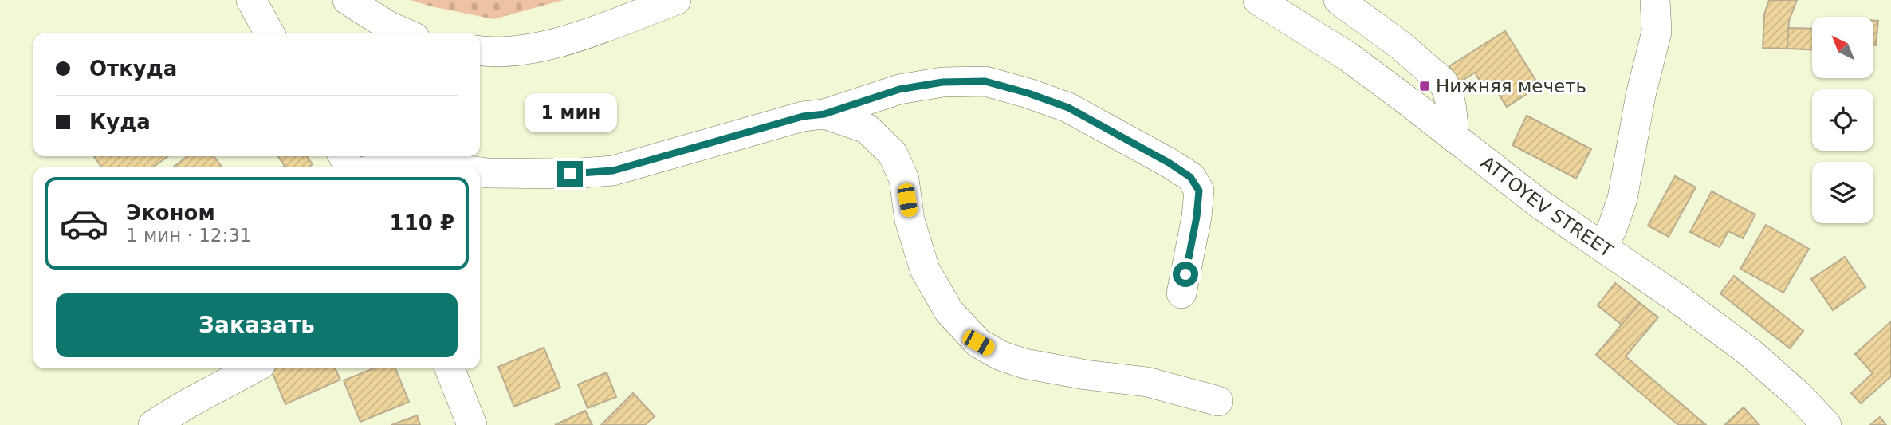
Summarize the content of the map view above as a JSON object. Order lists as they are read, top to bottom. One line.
{"streets":{"street":["ATTOYEV STREET"]},"places":{"transit":["Нижняя мечеть"]},"north":"top left","page":{"banner":["Откуда","Куда"],"bubble":"1 мин","list":[{"name":"Эконом","note":"1 мин · 12:31","value":"110 ₽"}],"buttons":"Заказать"}}
